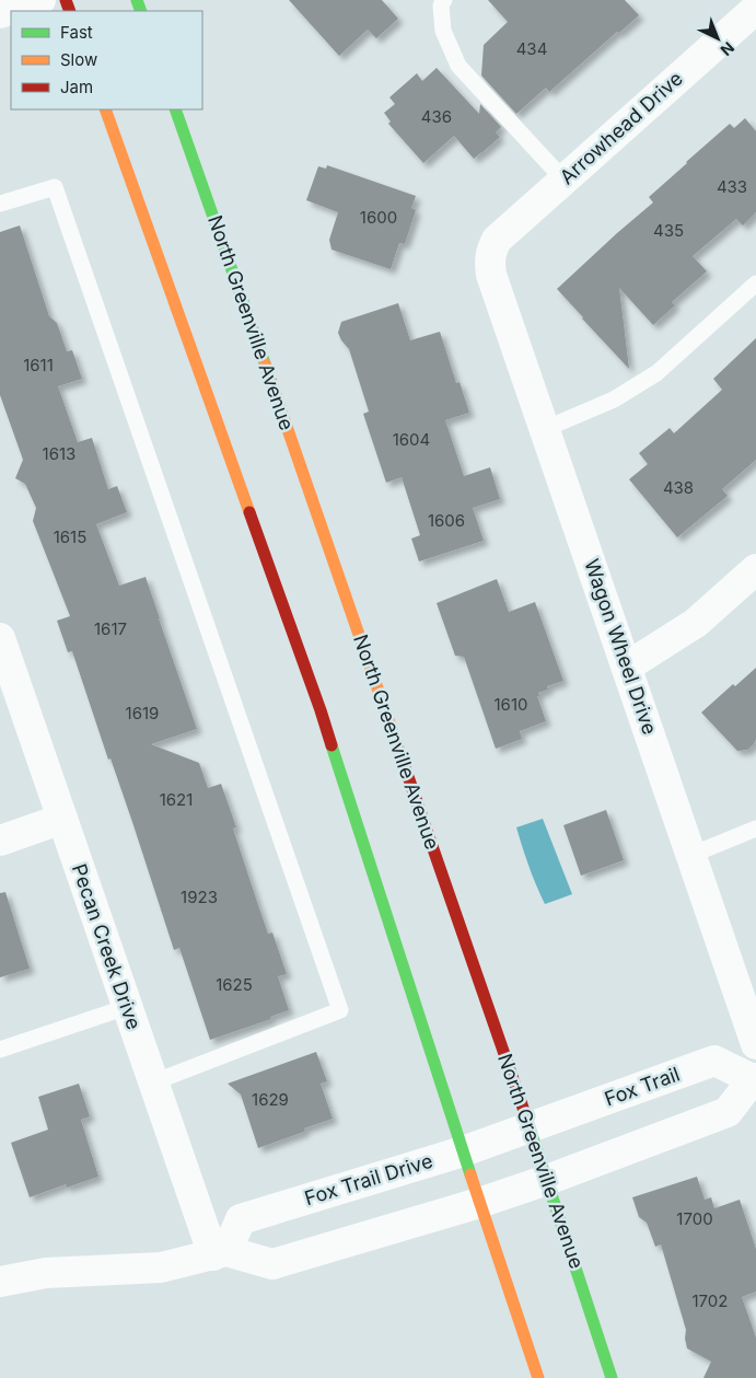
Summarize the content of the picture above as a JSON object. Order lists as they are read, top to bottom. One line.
{"streets":{"main road":["North Greenville Avenue"],"street":["Arrowhead Drive","Wagon Wheel Drive","Pecan Creek Drive","Fox Trail","Fox Trail Drive"]},"crossings":[["Arrowhead Drive","Wagon Wheel Drive"],["North Greenville Avenue","Fox Trail"],["North Greenville Avenue","Fox Trail Drive"],["Pecan Creek Drive","Fox Trail Drive"],["Fox Trail","Fox Trail Drive"]],"house_numbers":["434","436","433","1600","435","1611","1604","1613","438","1606","1615","1617","1610","1619","1621","1923","1625","1629","1700","1702"],"legend":["Fast","Slow","Jam"],"north":"bottom right"}
